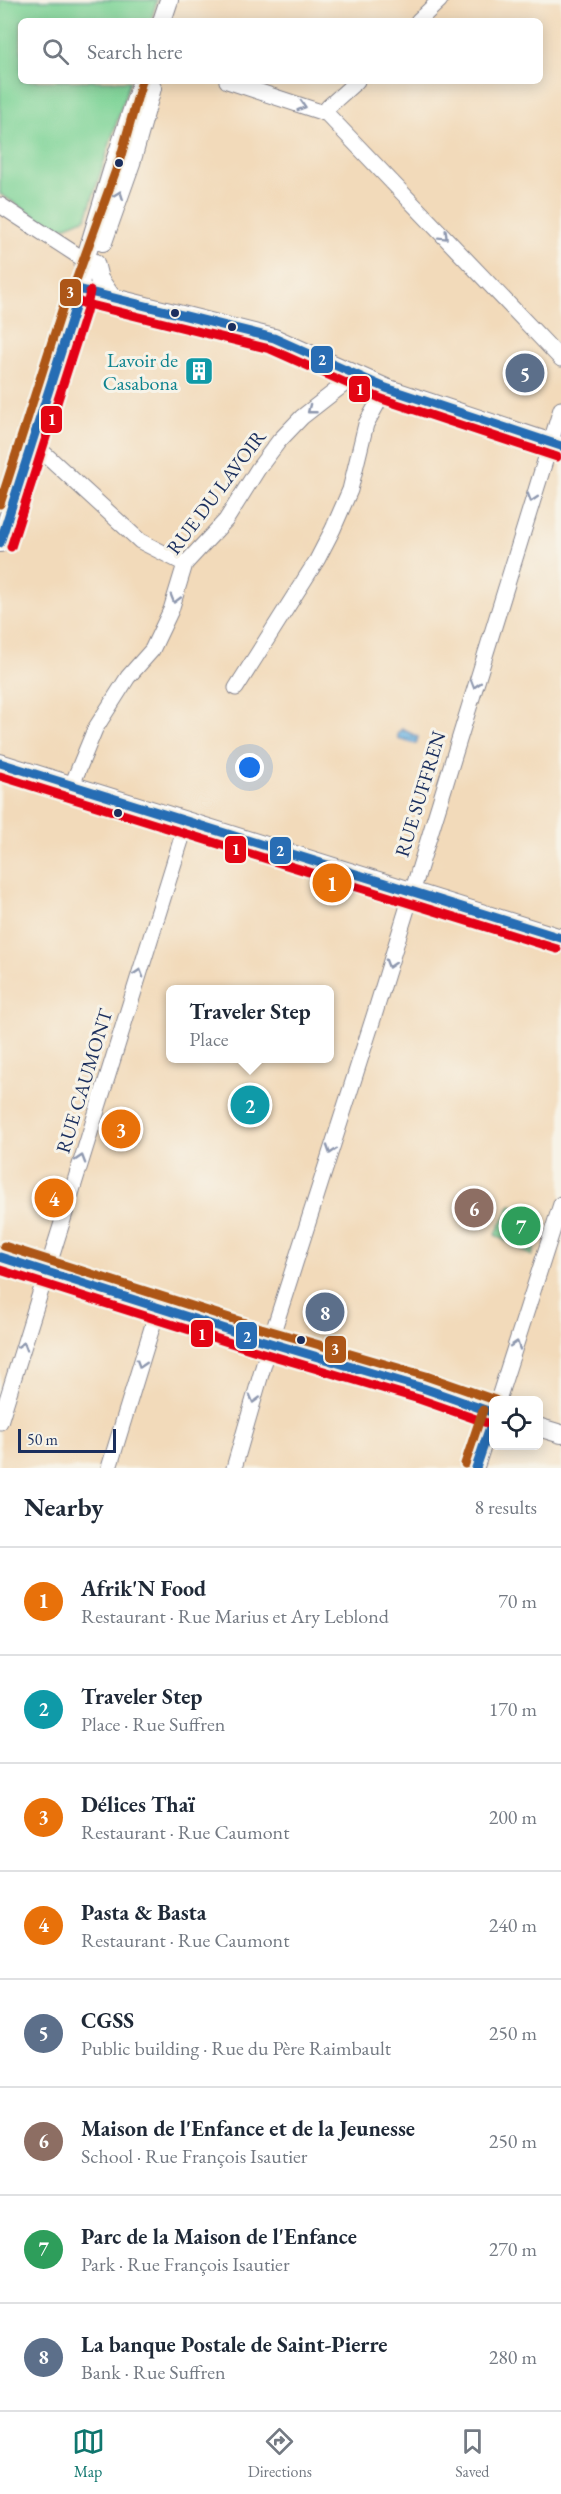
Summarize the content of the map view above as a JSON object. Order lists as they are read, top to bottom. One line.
{"streets":{"street":["RUE DU LAVOIR","RUE SUFFREN","RUE CAUMONT"]},"one_way":["RUE SUFFREN","RUE CAUMONT"],"places":{"building":["Lavoir de Casabona"]},"lines":["transit line 3","transit line 2","transit line 1"],"scale_bar":"50 m","page":{"search":"Search here","pins":["5","1","2","3","4","6","7","8"],"popup":["Traveler Step","Place"],"scale":"50 m","heading":["Nearby","8 results"],"list":[{"mark":"1","name":"Afrik'N Food","note":"Restaurant · Rue Marius et Ary Leblond","value":"70 m"},{"mark":"2","name":"Traveler Step","note":"Place · Rue Suffren","value":"170 m"},{"mark":"3","name":"Délices Thaï","note":"Restaurant · Rue Caumont","value":"200 m"},{"mark":"4","name":"Pasta & Basta","note":"Restaurant · Rue Caumont","value":"240 m"},{"mark":"5","name":"CGSS","note":"Public building · Rue du Père Raimbault","value":"250 m"},{"mark":"6","name":"Maison de l'Enfance et de la Jeunesse","note":"School · Rue François Isautier","value":"250 m"},{"mark":"7","name":"Parc de la Maison de l'Enfance","note":"Park · Rue François Isautier","value":"270 m"},{"mark":"8","name":"La banque Postale de Saint-Pierre","note":"Bank · Rue Suffren","value":"280 m"}],"nav":["Map","Directions","Saved"]}}
